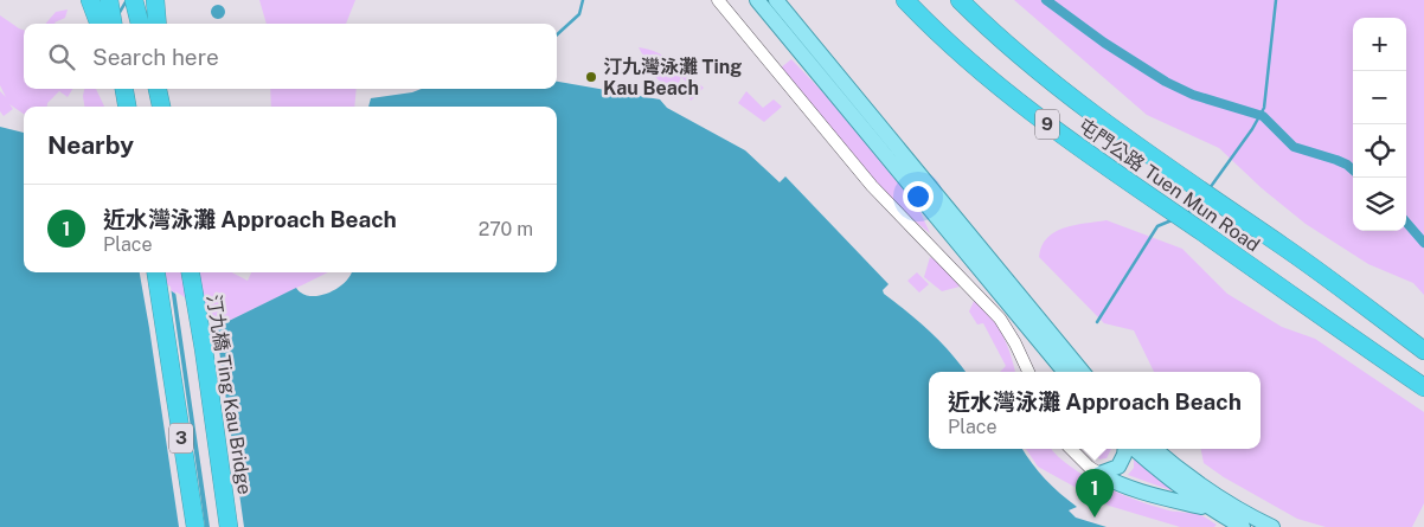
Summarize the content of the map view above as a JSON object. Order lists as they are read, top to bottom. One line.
{"streets":{"highway":["9","屯門公路 Tuen Mun Road","汀九橋 Ting Kau Bridge","3"]},"places":["汀九灣泳灘 Ting Kau Beach"],"page":{"map_buttons":["+","−"],"search":"Search here","heading":"Nearby","list":[{"mark":"1","name":"近水灣泳灘 Approach Beach","note":"Place","value":"270 m"}],"popup":["近水灣泳灘 Approach Beach","Place"],"pins":"1"}}
